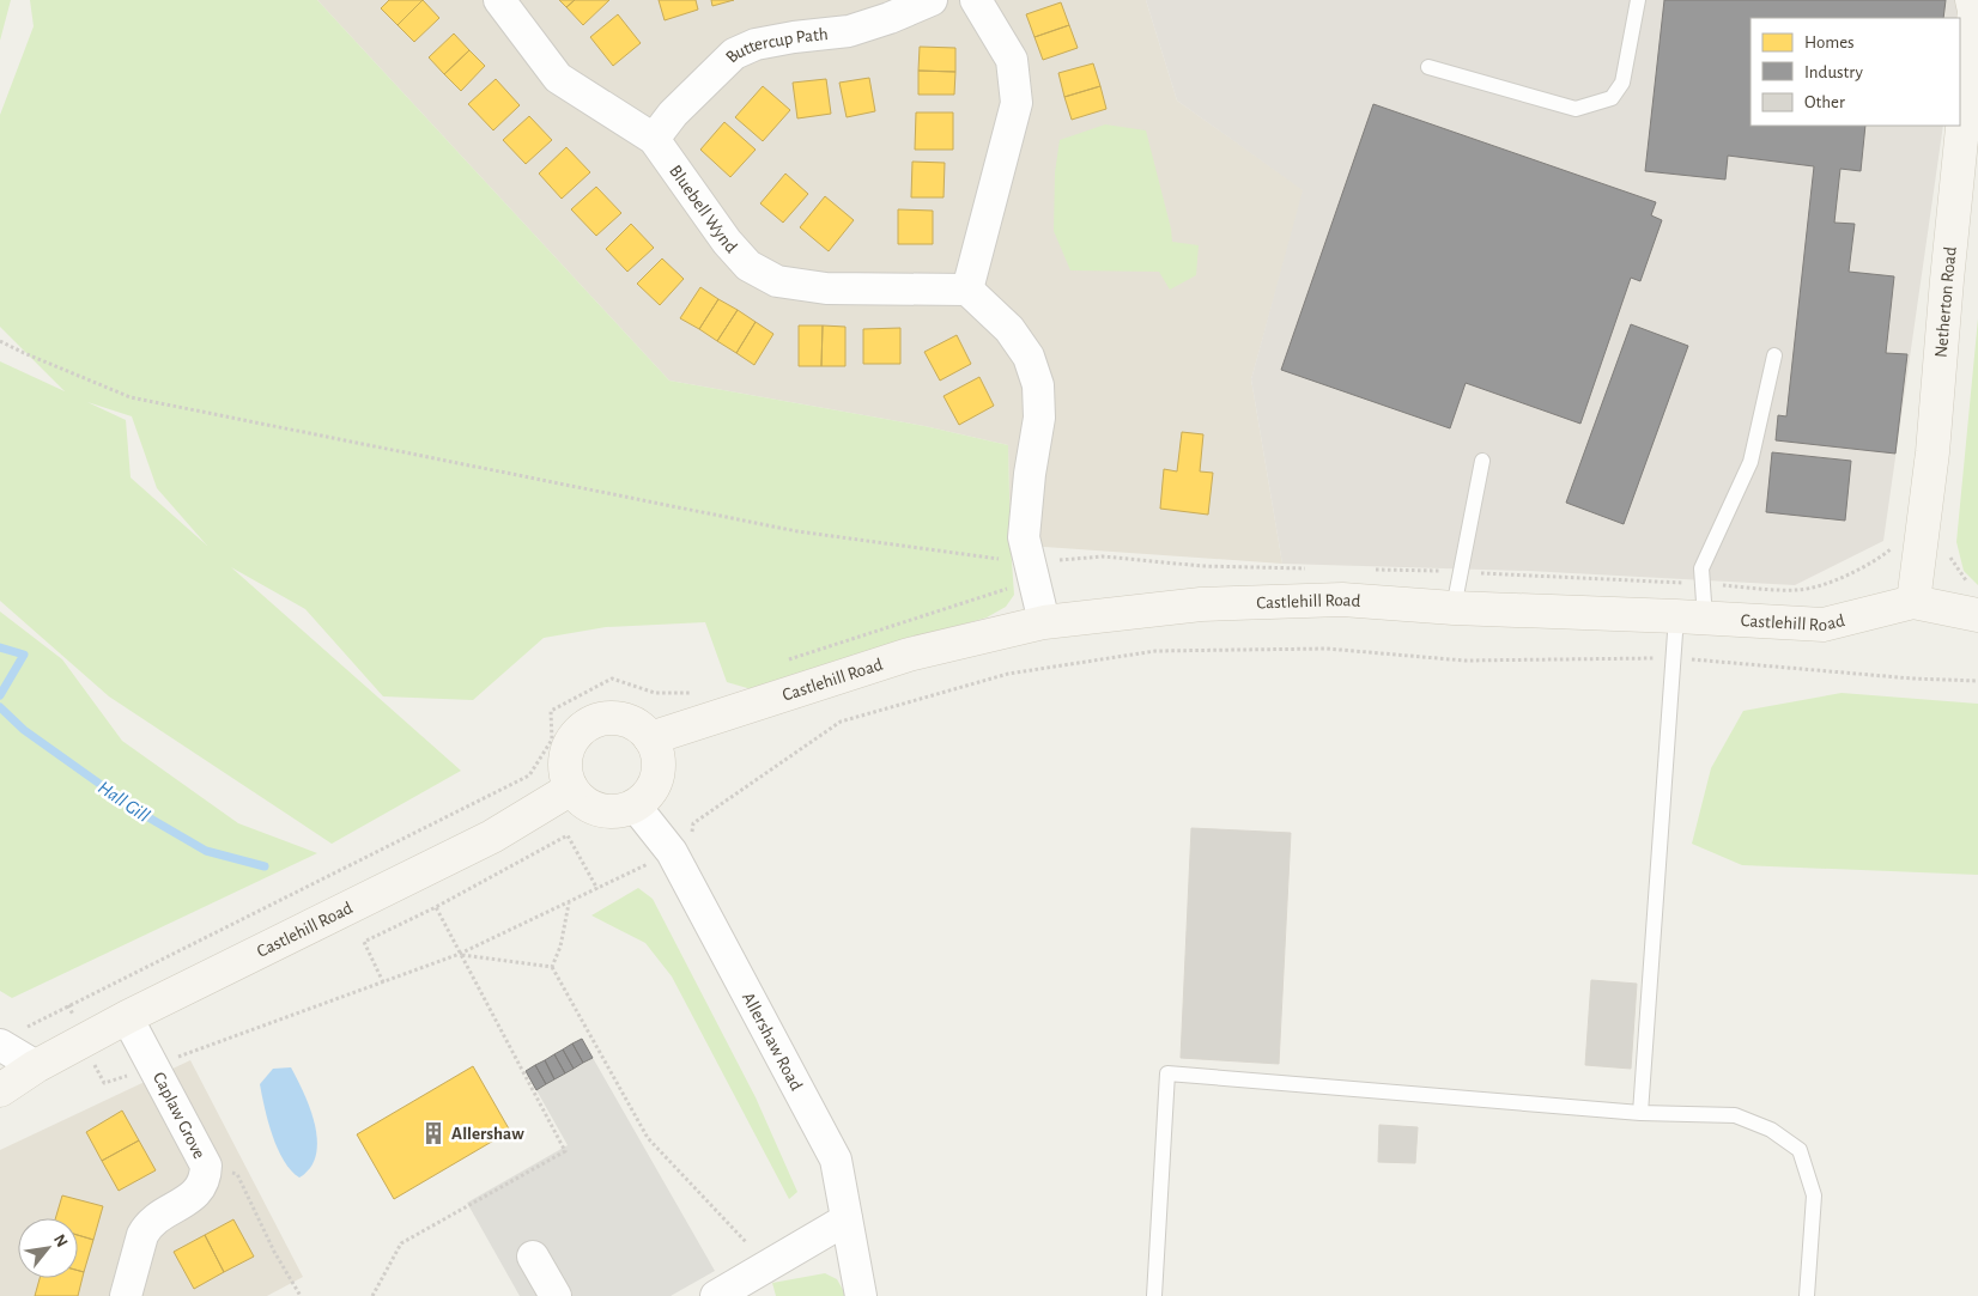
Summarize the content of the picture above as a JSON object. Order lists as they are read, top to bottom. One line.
{"streets":{"main road":["Netherton Road","Castlehill Road"],"street":["Buttercup Path","Bluebell Wynd","Allershaw Road","Caplaw Grove"]},"crossings":[["Buttercup Path","Bluebell Wynd"],["Netherton Road","Castlehill Road"],["Castlehill Road","Allershaw Road"],["Castlehill Road","Caplaw Grove"]],"water":["Hall Gill"],"places":{"building":["Allershaw"]},"legend":["Homes","Industry","Other"],"north":"top right"}
